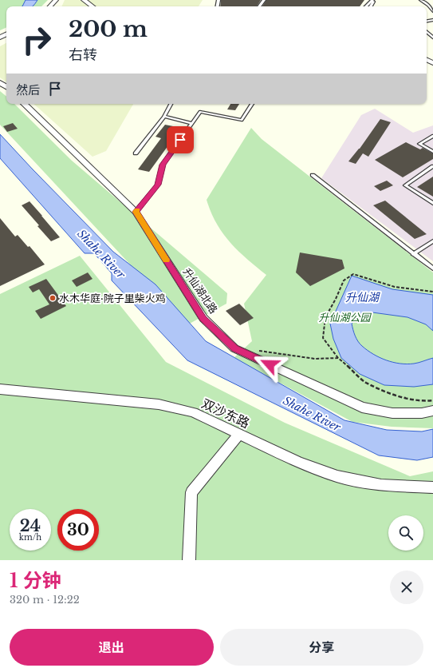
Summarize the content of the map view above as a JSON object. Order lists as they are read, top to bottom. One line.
{"streets":{"street":["升仙湖北路","双沙东路"]},"water":["Shahe River","升仙湖"],"parks":["升仙湖公园"],"places":["水木华庭·院子里柴火鸡"],"page":{"turn":["200 m","右转"],"then":"然后","speed":"24 km/h","limit":"30","heading":["1 分钟","320 m · 12:22"],"buttons":["退出","分享"]}}
